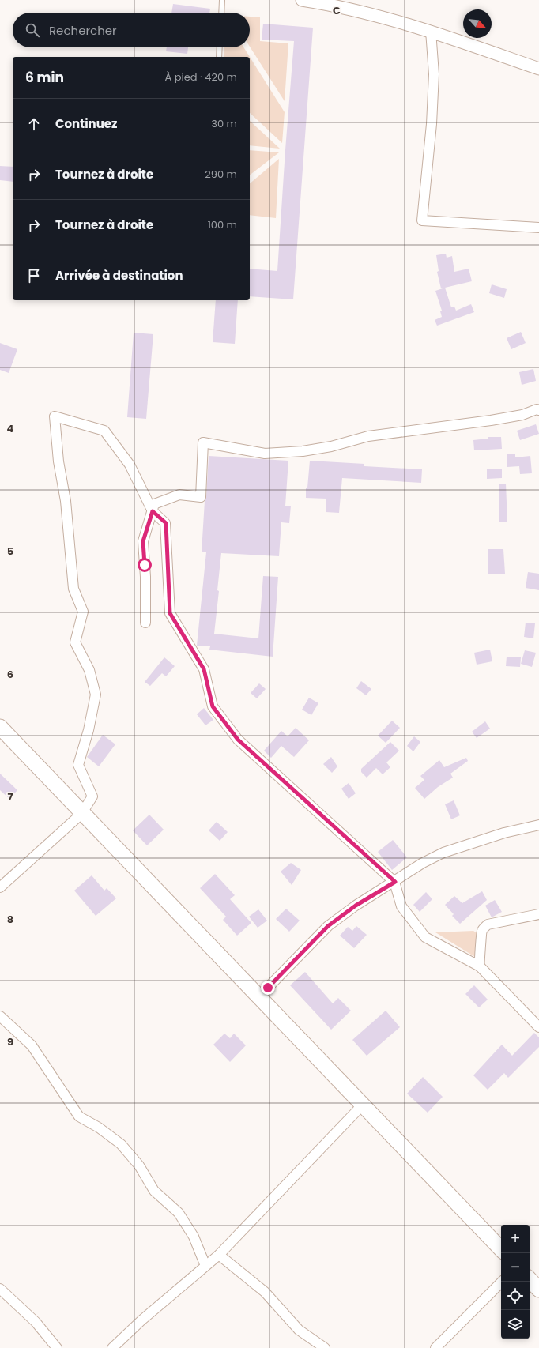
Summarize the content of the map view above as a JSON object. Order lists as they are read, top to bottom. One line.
{"north":"bottom right","page":{"search":"Rechercher","heading":["6 min","À pied · 420 m"],"list":[["Continuez","30 m"],["Tournez à droite","290 m"],["Tournez à droite","100 m"],"Arrivée à destination"],"map_buttons":["+","−"]},"grid":{"columns":["C"],"rows":["4","5","6","7","8","9"]}}
